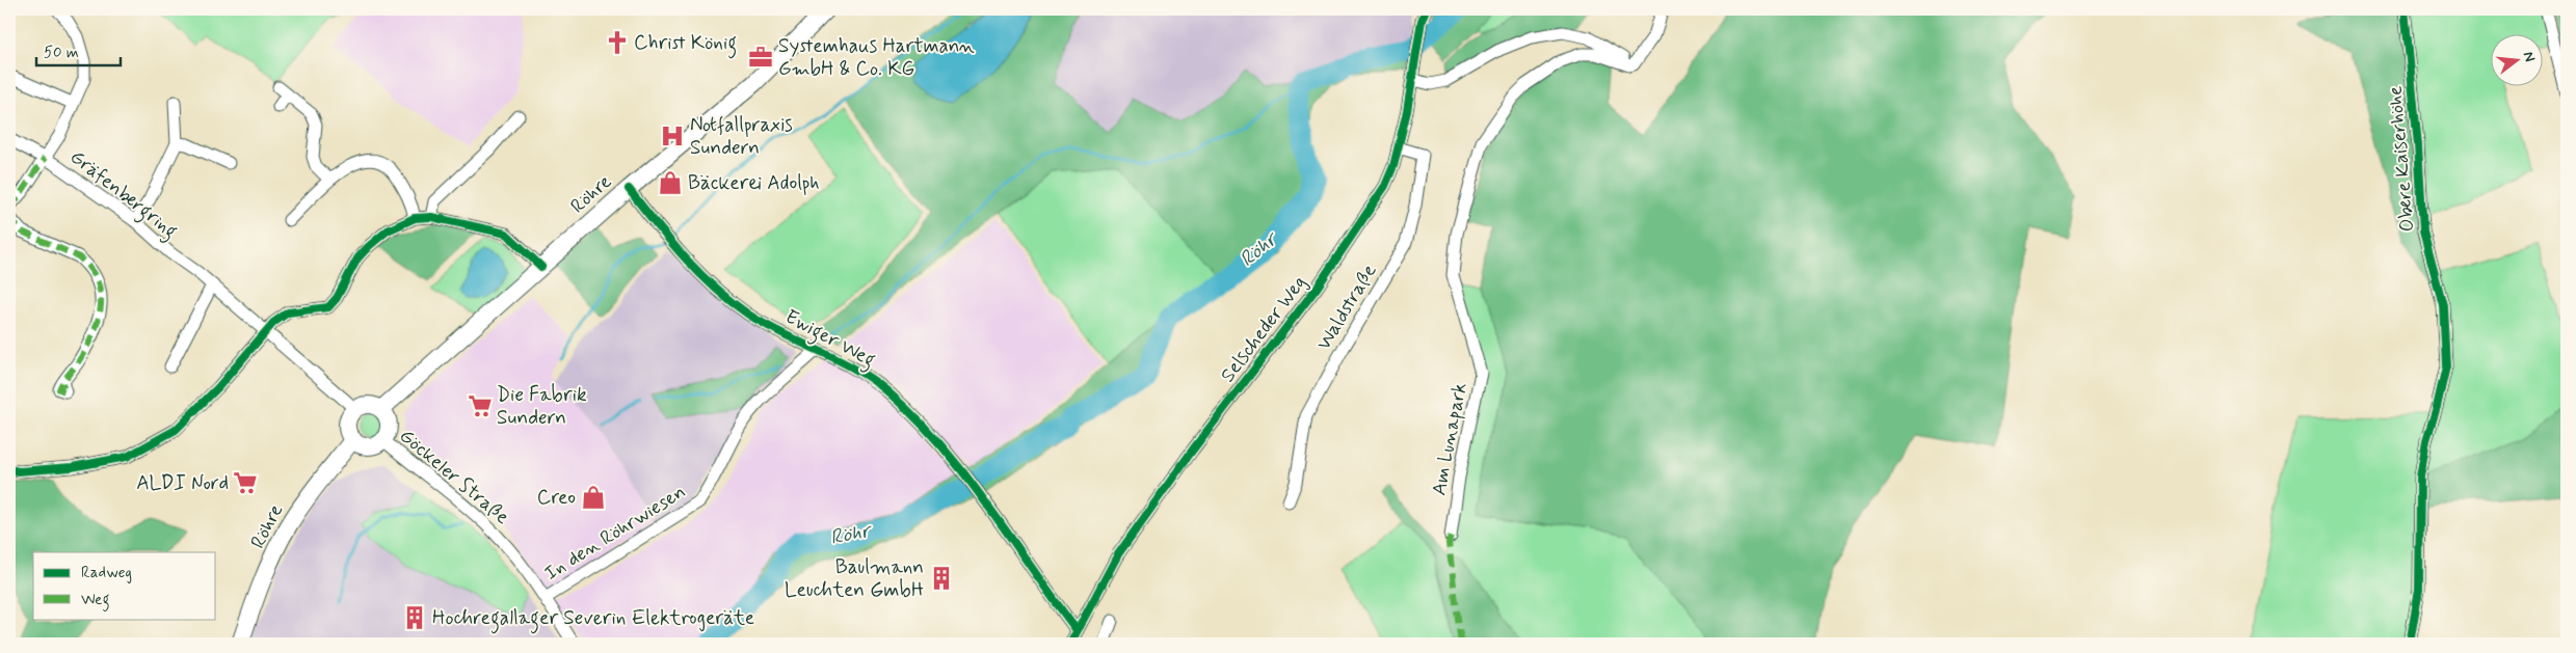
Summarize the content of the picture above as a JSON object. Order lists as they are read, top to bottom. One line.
{"streets":{"main road":["Röhre"],"street":["Obere Kaiserhöhe","Gräfenbergring","Waldstraße","Selscheder Weg","Ewiger Weg","Am Lunapark","Göckeler Straße","In den Röhrwiesen"]},"crossings":[["Gräfenbergring","Röhre"],["Gräfenbergring","Göckeler Straße"],["Röhre","Ewiger Weg"],["Röhre","Göckeler Straße"],["Waldstraße","Selscheder Weg"],["Selscheder Weg","Ewiger Weg"],["Ewiger Weg","In den Röhrwiesen"],["Göckeler Straße","In den Röhrwiesen"]],"water":["Röhr"],"places":{"church":["Christ König"],"office":["Systemhaus Hartmann GmbH & Co. KG"],"hospital":["Notfallpraxis Sundern"],"shop":["Bäckerei Adolph","Creo"],"supermarket":["Die Fabrik Sundern","ALDI Nord"],"building":["Baulmann Leuchten GmbH","Hochregallager Severin Elektrogeräte"]},"legend":["Radweg","Weg"],"scale_bar":"50 m","north":"right"}
